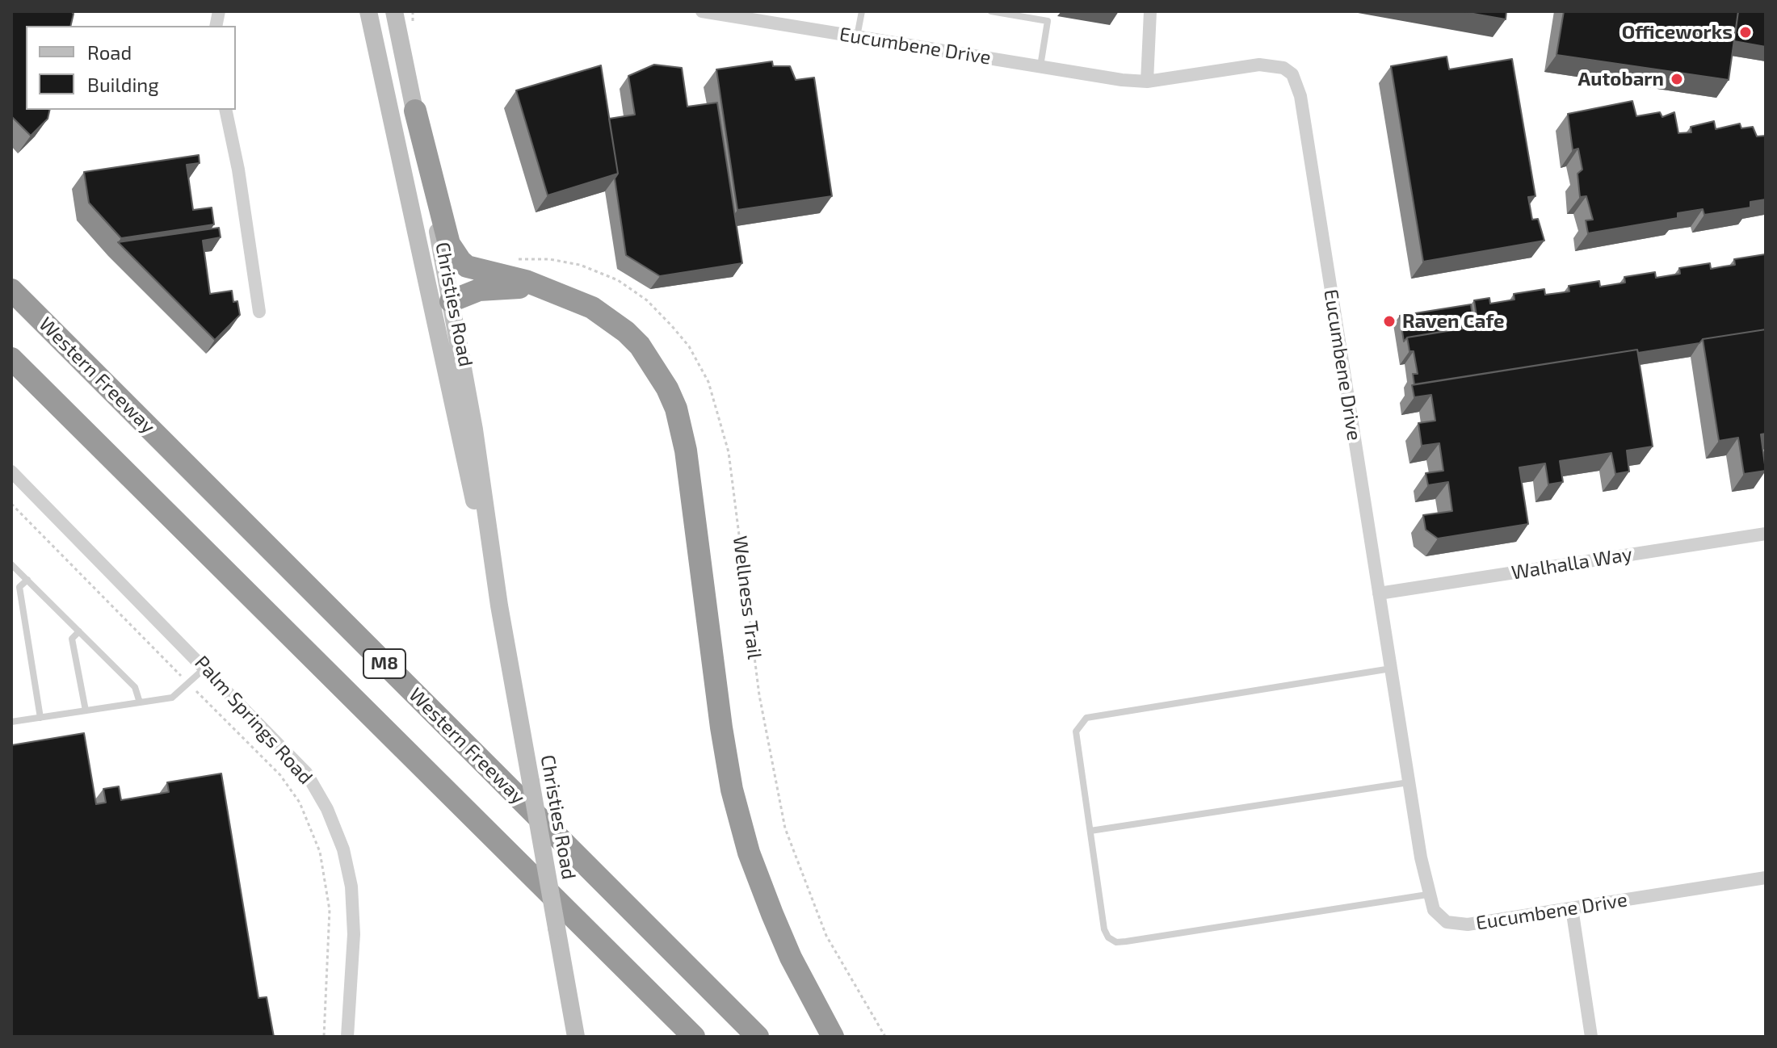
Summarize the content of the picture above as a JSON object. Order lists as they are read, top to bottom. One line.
{"streets":{"highway":["Western Freeway","M8"],"main road":["Christies Road"],"street":["Eucumbene Drive","Walhalla Way","Palm Springs Road"],"path":["Wellness Trail"]},"crossings":[["Eucumbene Drive","Walhalla Way"]],"places":["Officeworks","Autobarn","Raven Cafe"],"legend":["Road","Building"]}
